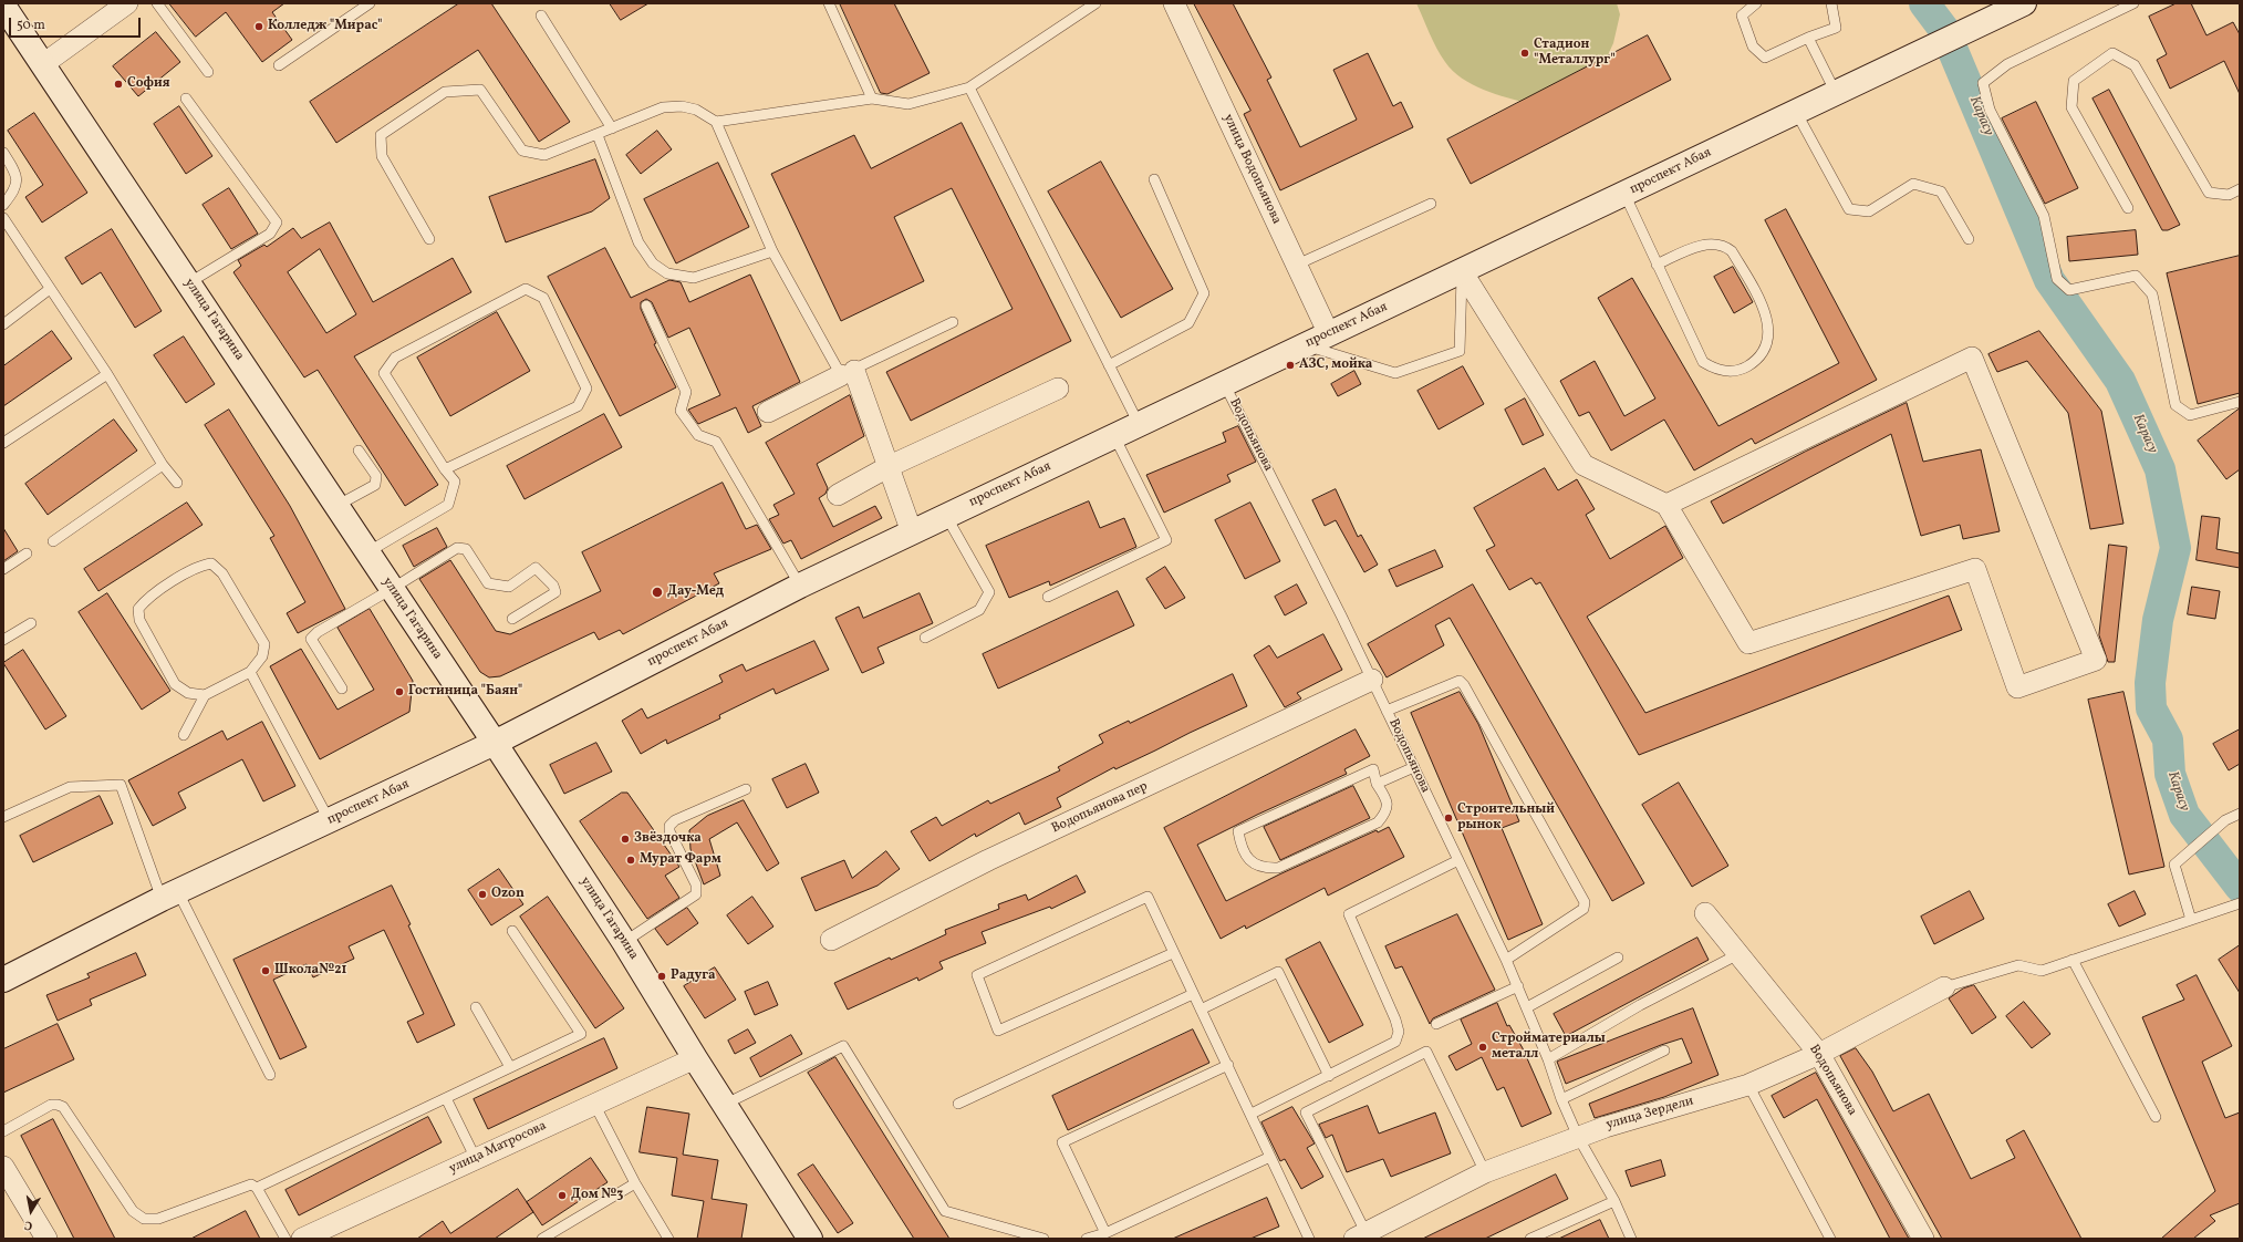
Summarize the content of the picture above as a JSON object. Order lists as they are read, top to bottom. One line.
{"streets":{"main road":["проспект Абая","улица Гагарина"],"street":["улица Водопьянова","Водопьянова","Водопьянова пер","улица Зердели","улица Матросова"]},"crossings":[["улица Водопьянова","проспект Абая"],["проспект Абая","улица Гагарина"],["проспект Абая","Водопьянова"],["улица Гагарина","улица Матросова"],["Водопьянова","Водопьянова пер"],["Водопьянова","улица Зердели"]],"water":["Карасу"],"places":["Колледж \"Мирас\"","Стадион \"Металлург\"","София","АЗС, мойка","Дау-Мед","Гостиница \"Баян\"","Строительный рынок","Звёздочка","Мурат Фарм","Ozon","Школа№21","Радуга","Стройматериалы металл","Дом №3"],"scale_bar":"50 m","north":"bottom"}
